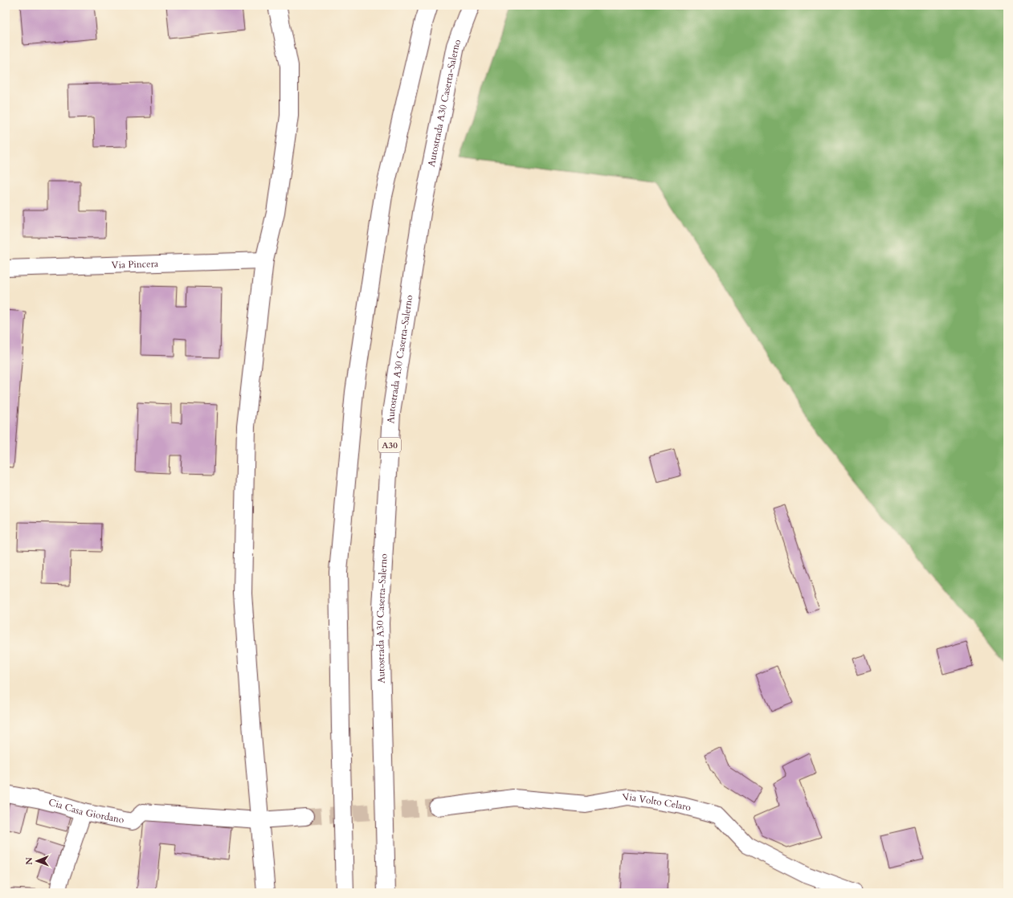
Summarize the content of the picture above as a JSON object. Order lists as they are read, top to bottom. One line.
{"streets":{"main road":["Autostrada A30 Caserta-Salerno","A30"],"street":["Via Pincera","Via Volto Celaro","Cia Casa Giordano"]},"north":"left"}
